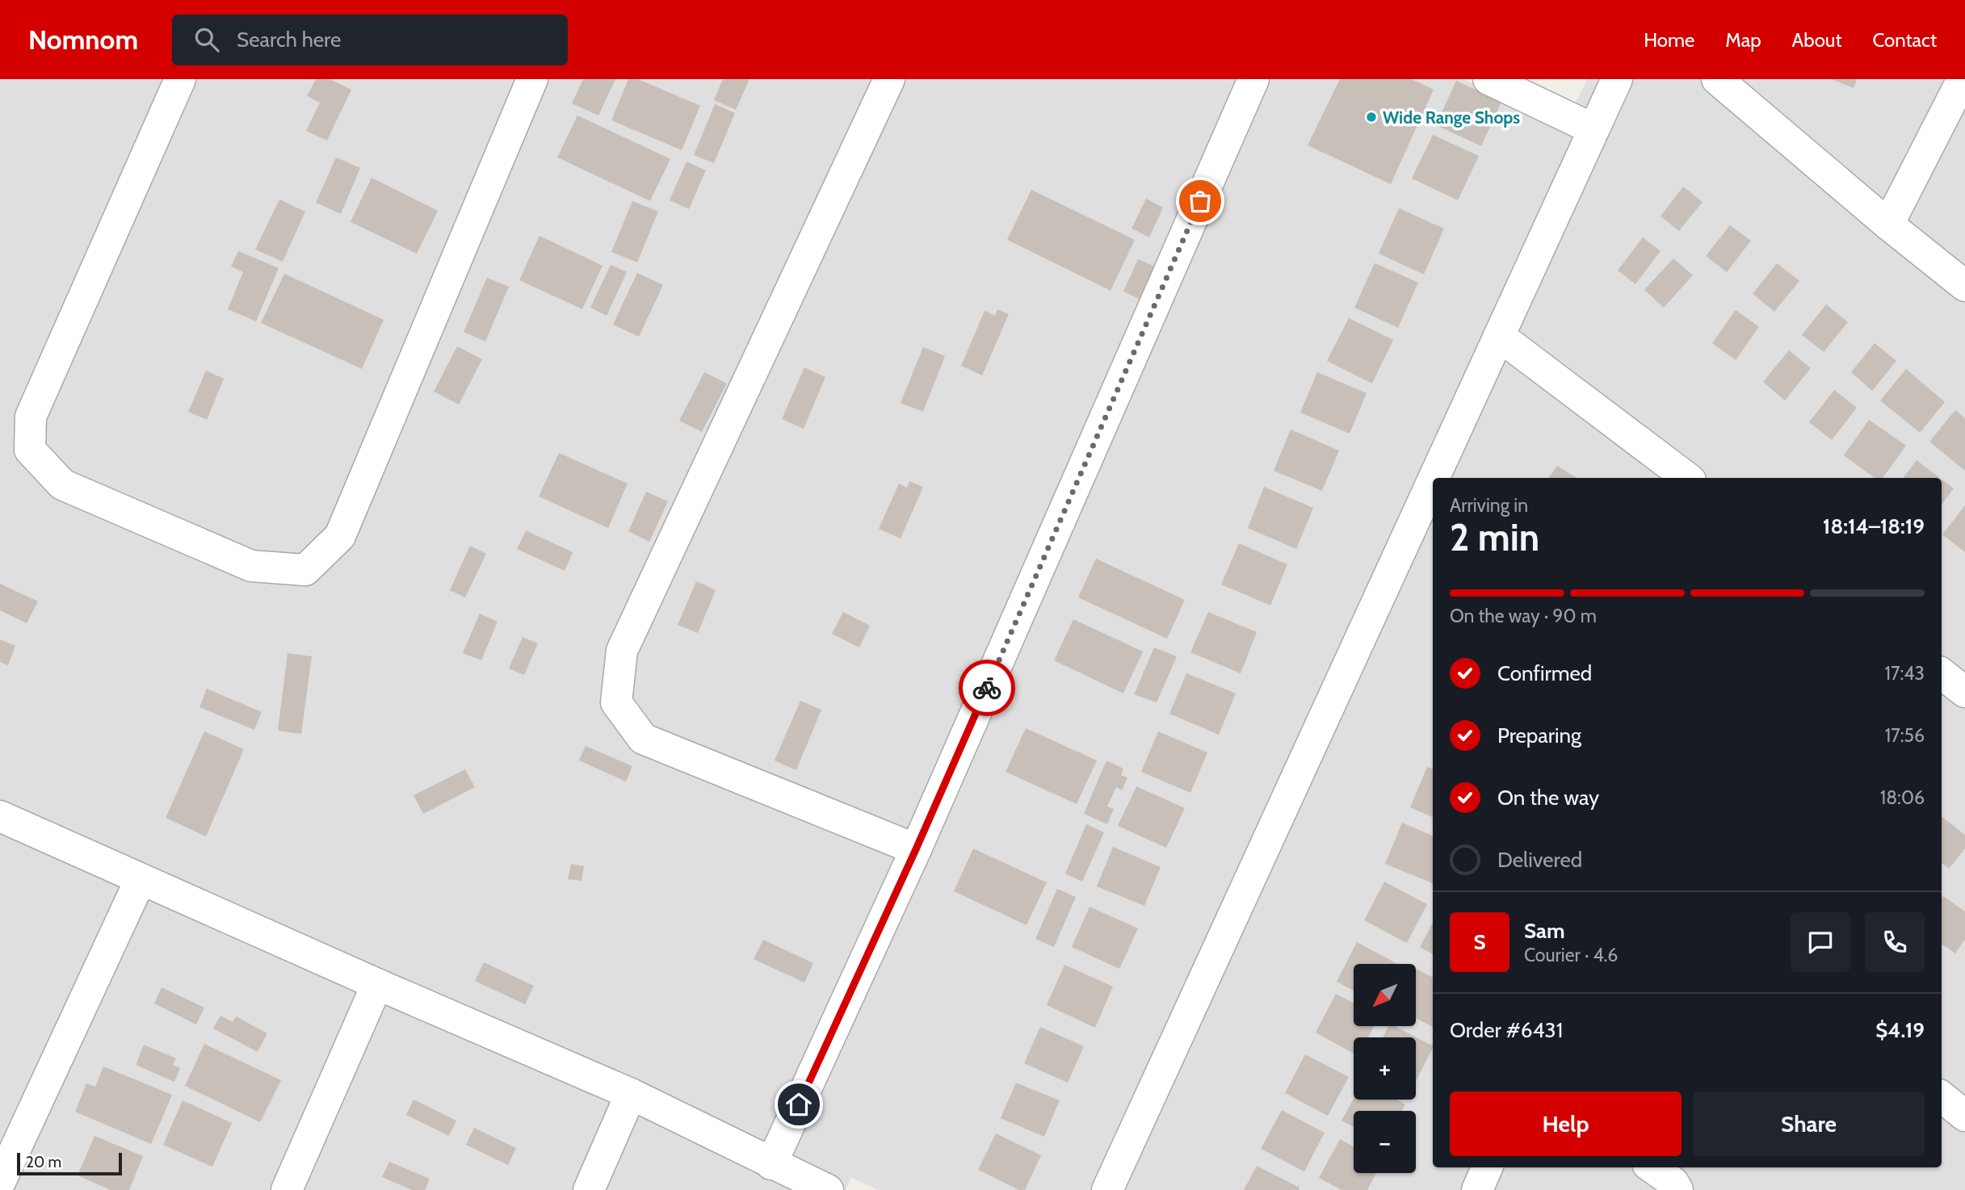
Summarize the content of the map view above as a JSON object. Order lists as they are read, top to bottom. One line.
{"places":["Wide Range Shops"],"scale_bar":"20 m","north":"bottom left","page":{"header":"Nomnom","search":"Search here","nav":["Home","Map","About","Contact"],"heading":["2 min","Arriving in","18:14–18:19"],"panel":["Sam","Courier · 4.6","Order #6431","$4.19"],"bar":"On the way · 90 m","list":[["Confirmed","17:43"],["Preparing","17:56"],["On the way","18:06"],"Delivered"],"round":"S","map_buttons":["+","−"],"buttons":["Help","Share"],"scale":"20 m"}}
